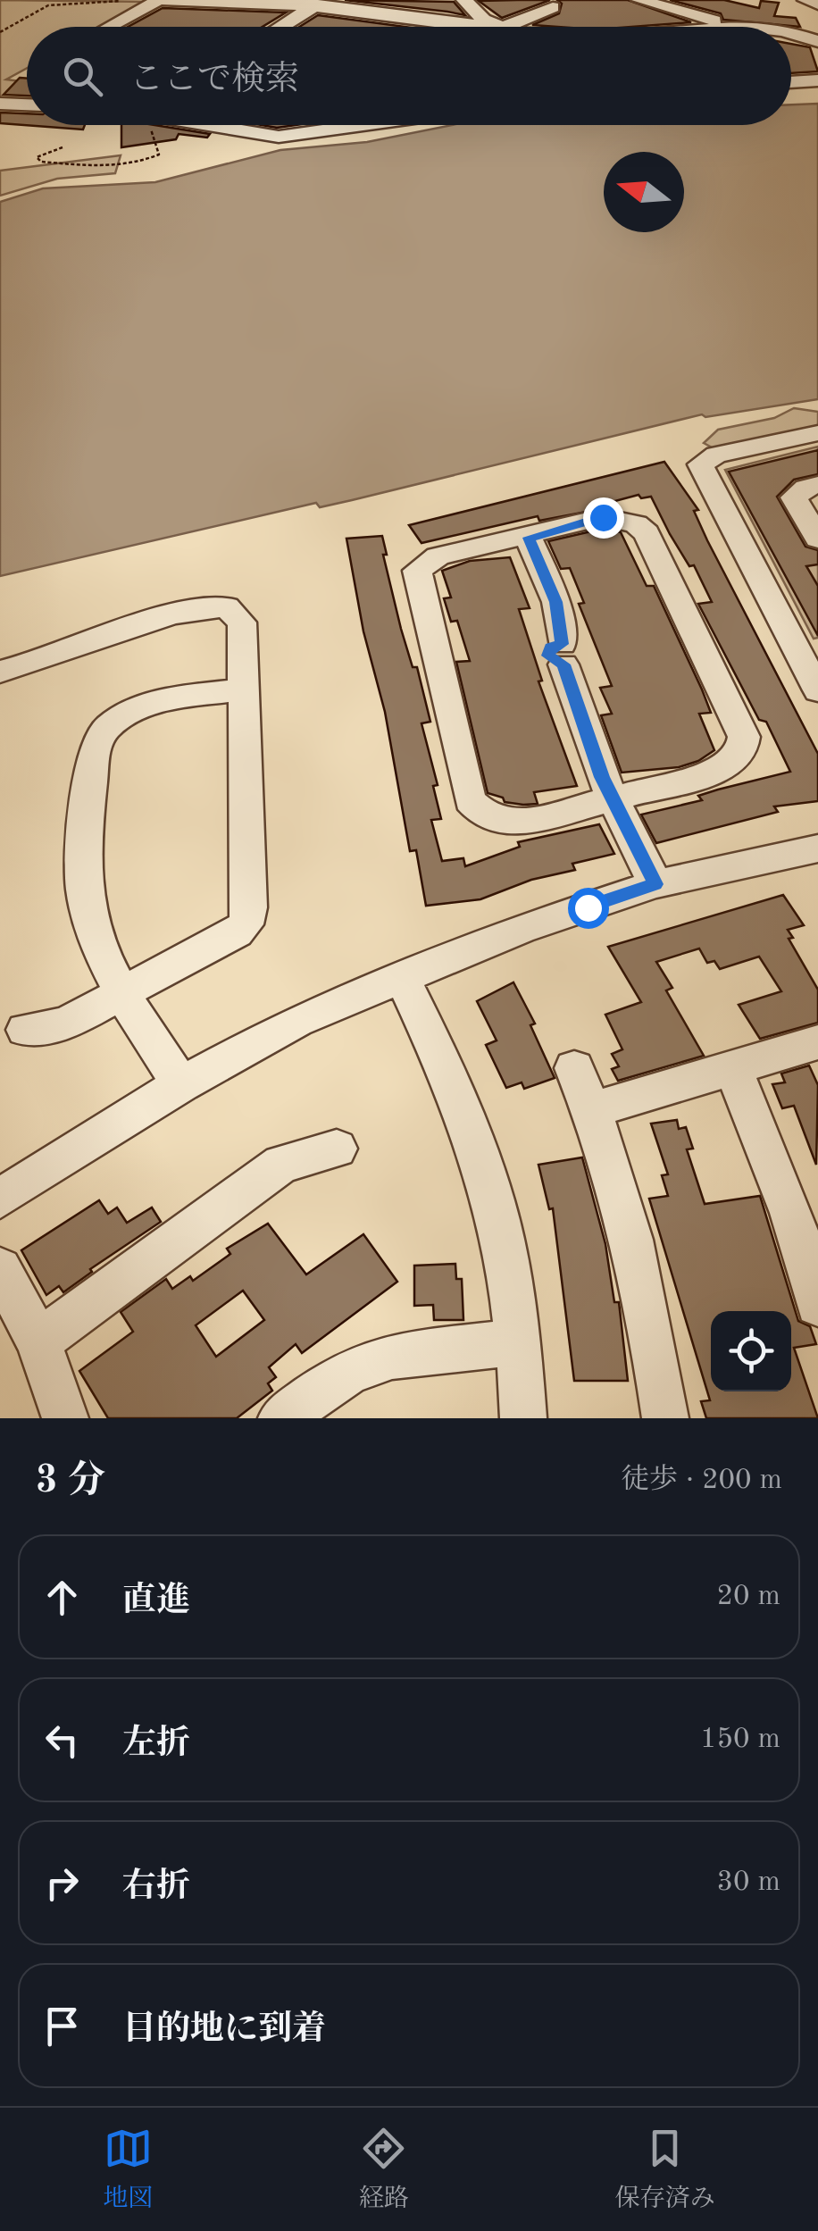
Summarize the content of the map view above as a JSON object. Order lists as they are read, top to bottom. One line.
{"north":"left","page":{"search":"ここで検索","heading":["3 分","徒歩 · 200 m"],"list":[["直進","20 m"],["左折","150 m"],["右折","30 m"],"目的地に到着"],"nav":["地図","経路","保存済み"]}}
